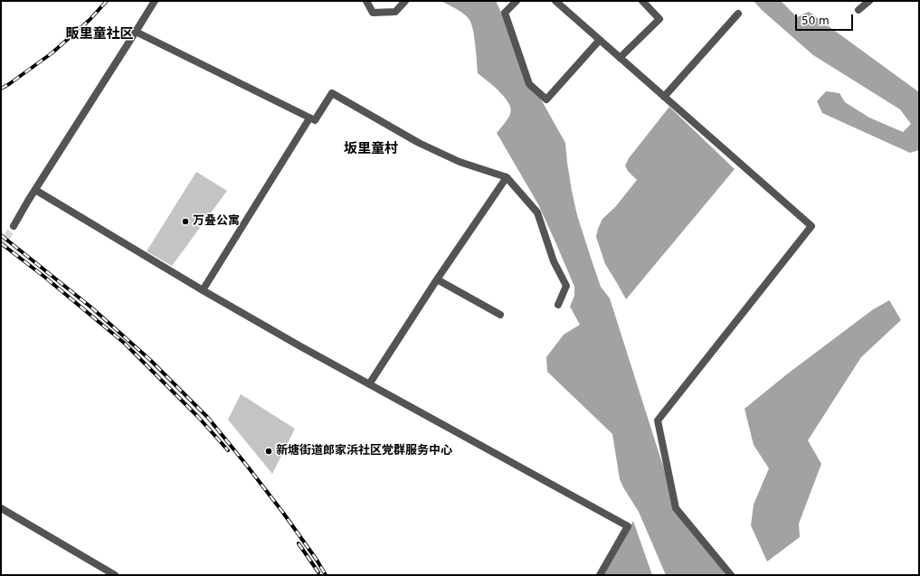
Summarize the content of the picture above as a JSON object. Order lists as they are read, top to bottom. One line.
{"districts":["畈里童社区","坂里童村"],"places":["万叠公寓","新塘街道郎家浜社区党群服务中心"],"scale_bar":"50 m"}
